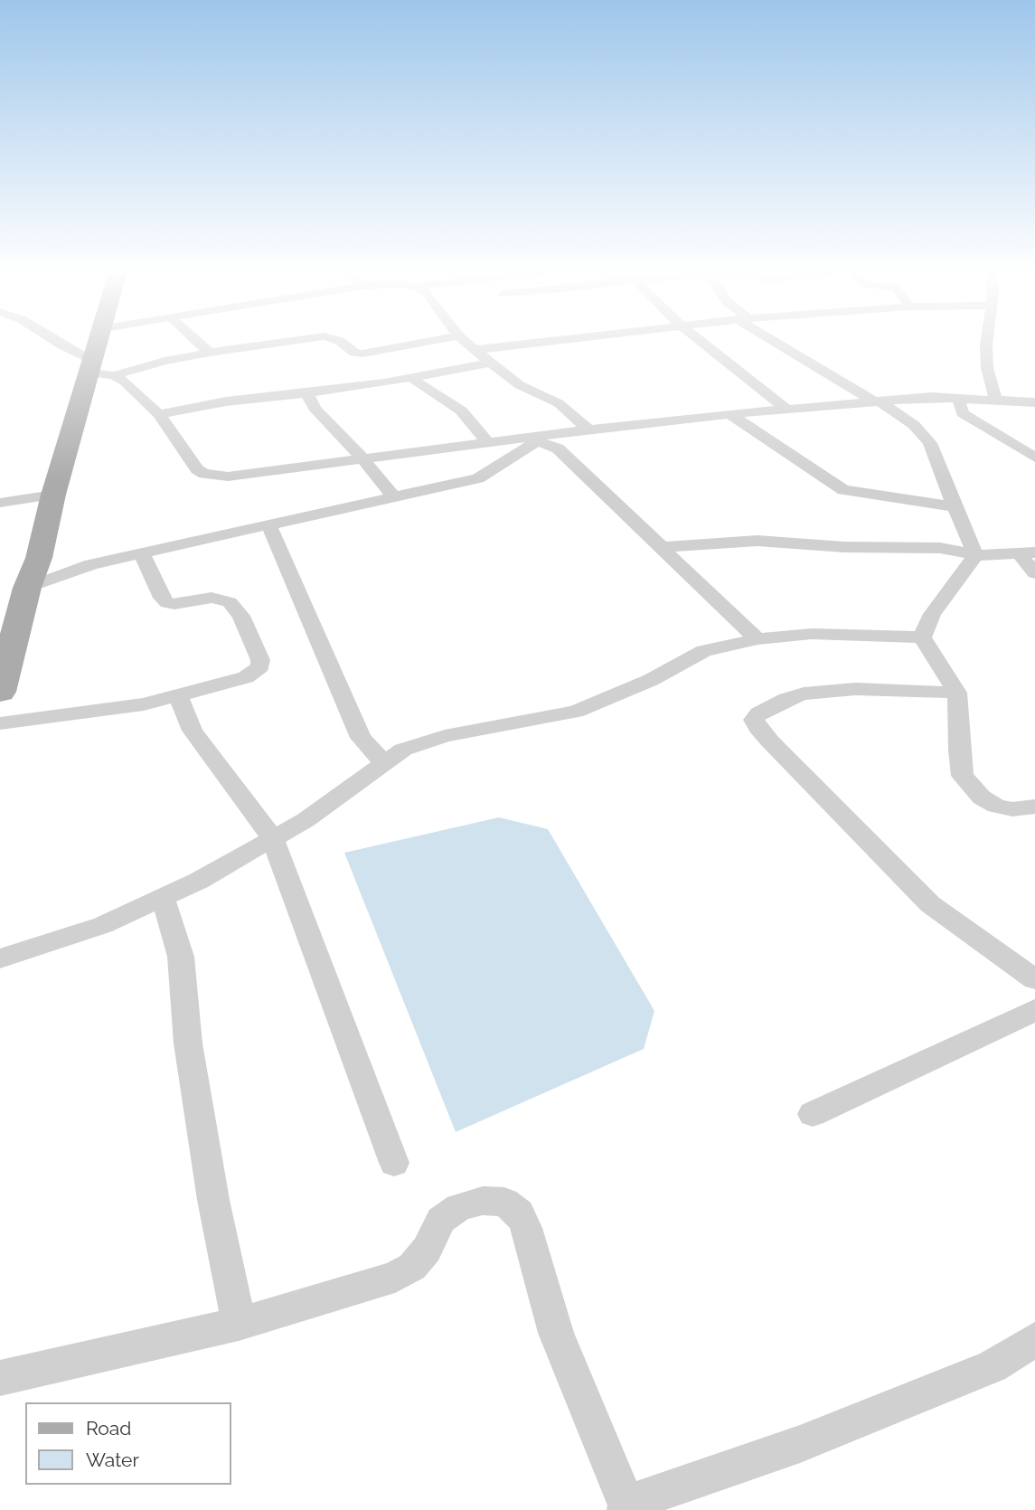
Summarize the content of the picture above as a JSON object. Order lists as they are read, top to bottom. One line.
{"legend":["Road","Water"]}
